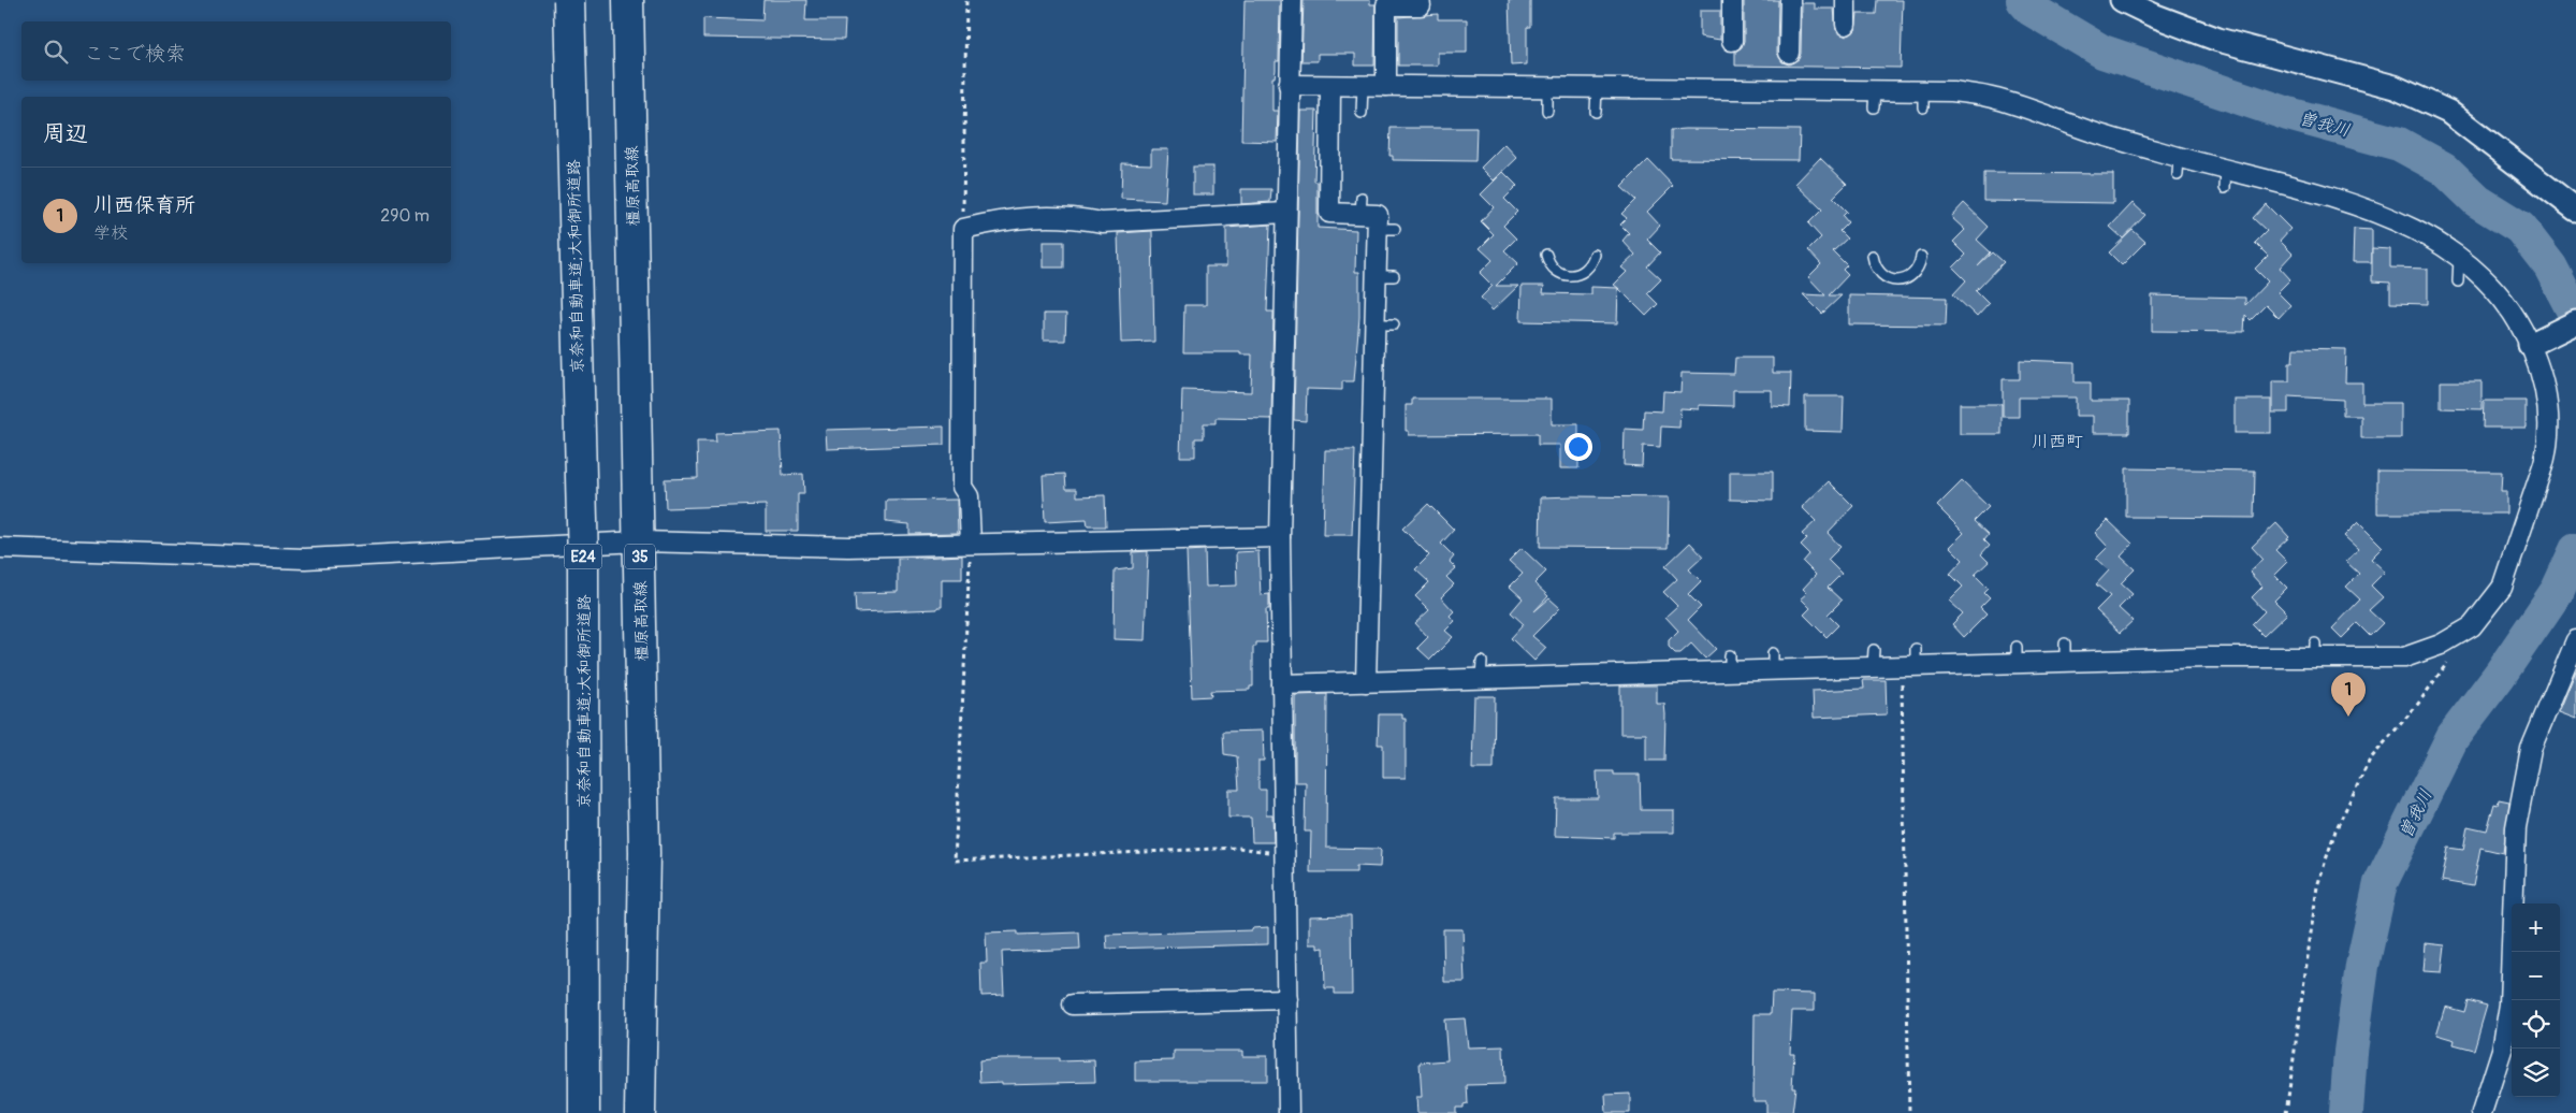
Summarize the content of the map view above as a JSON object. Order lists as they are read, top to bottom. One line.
{"streets":{"main road":["橿原高取線","京奈和自動車道;大和御所道路","E24","35"]},"districts":["川西町"],"water":["曽我川"],"page":{"search":"ここで検索","heading":"周辺","list":[{"mark":"1","name":"川西保育所","note":"学校","value":"290 m"}],"pins":"1","map_buttons":["+","−"]}}
